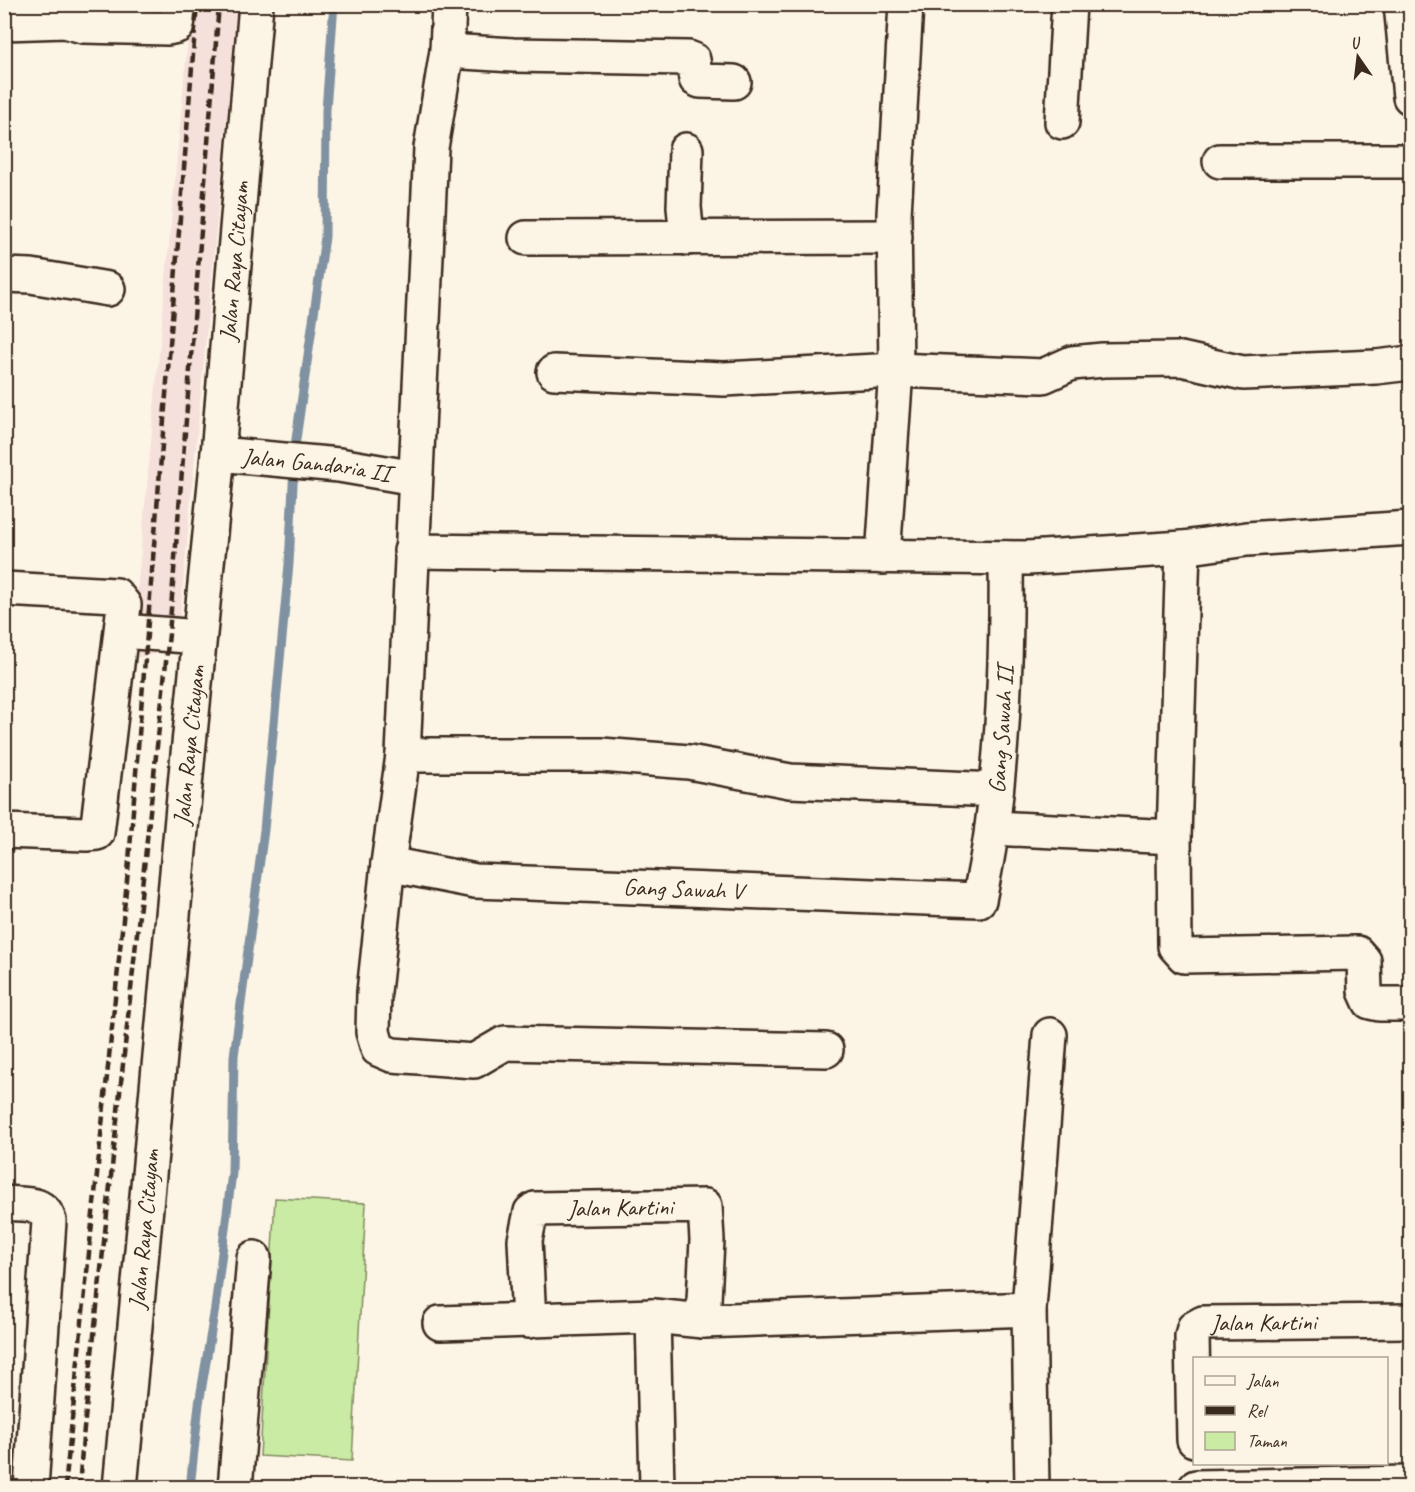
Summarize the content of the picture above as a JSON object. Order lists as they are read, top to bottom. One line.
{"streets":{"street":["Jalan Raya Citayam","Jalan Gandaria II","Gang Sawah II","Gang Sawah V","Jalan Kartini"]},"crossings":[["Jalan Raya Citayam","Jalan Gandaria II"],["Gang Sawah II","Gang Sawah V"]],"legend":["Jalan","Rel","Taman"],"north":"top"}
